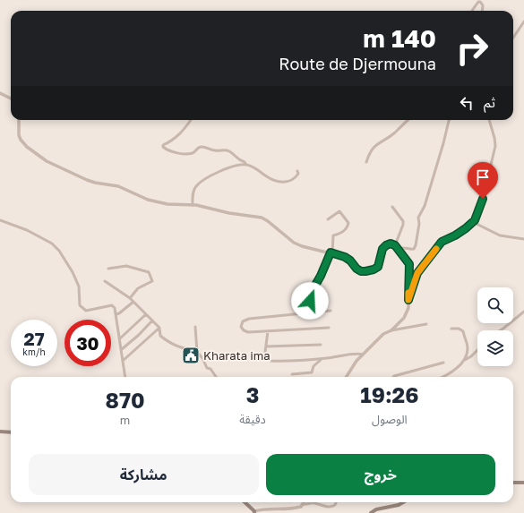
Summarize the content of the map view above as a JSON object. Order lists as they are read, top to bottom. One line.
{"places":{"public building":["Kharata ima"]},"page":{"turn":["140 m","Route de Djermouna"],"then":"ثم","speed":"27 km/h","limit":"30","eta":["19:26","الوصول","3","دقيقة","870","m"],"buttons":["خروج","مشاركة"]}}
